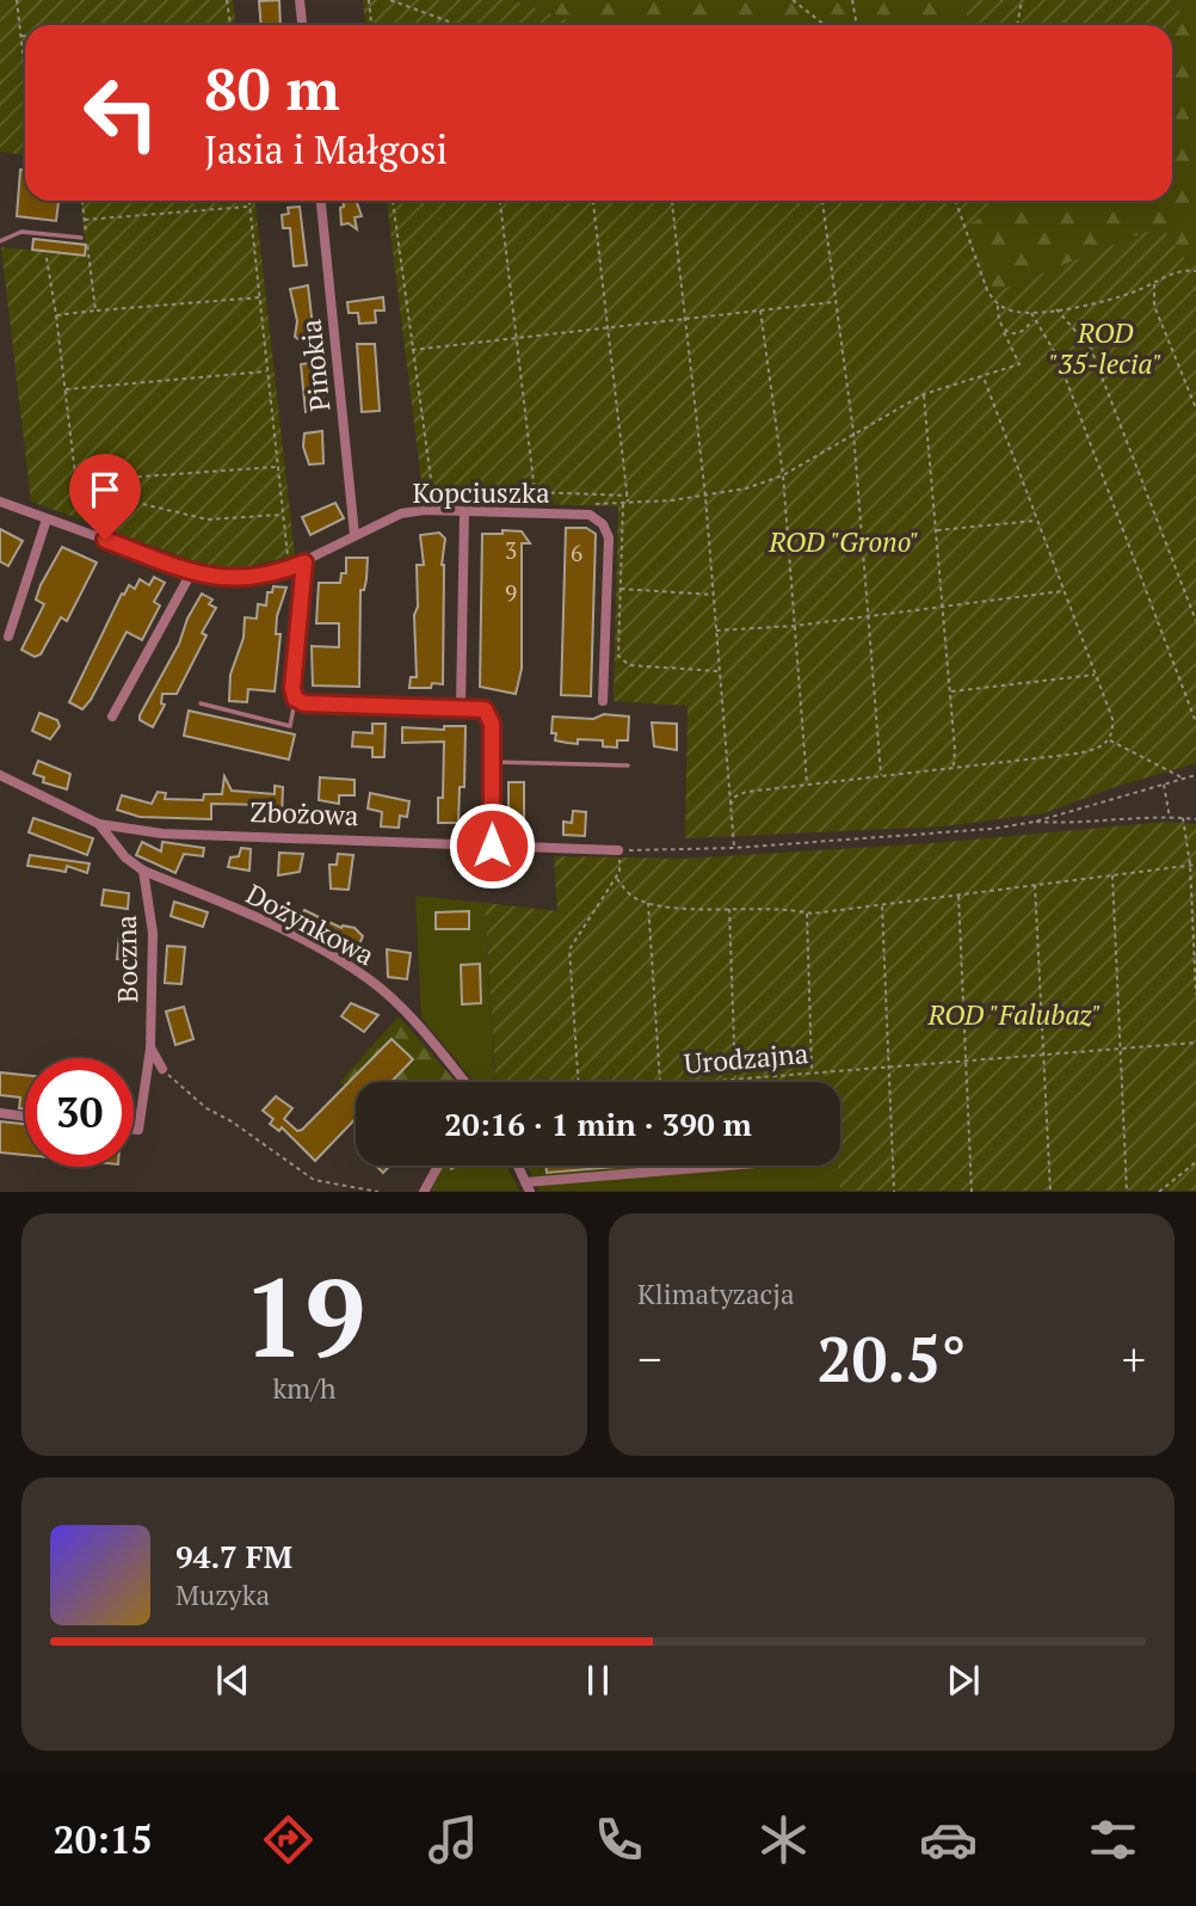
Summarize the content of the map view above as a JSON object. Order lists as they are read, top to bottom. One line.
{"streets":{"street":["Pinokia","Kopciuszka","Zbożowa","Dożynkowa","Boczna"],"path":["Urodzajna"]},"crossings":[["Pinokia","Kopciuszka"],["Zbożowa","Dożynkowa"],["Dożynkowa","Boczna"]],"parks":["ROD \"35-lecia\"","ROD \"Grono\"","ROD \"Falubaz\""],"house_numbers":["3","6","9"],"page":{"turn":["80 m","Jasia i Małgosi"],"limit":"30","trip":"20:16 · 1 min · 390 m","tile":[["19","km/h"],"Klimatyzacja"],"heat":["−","20.5°","+"],"song":["94.7 FM","Muzyka"],"tabs":"20:15"}}
